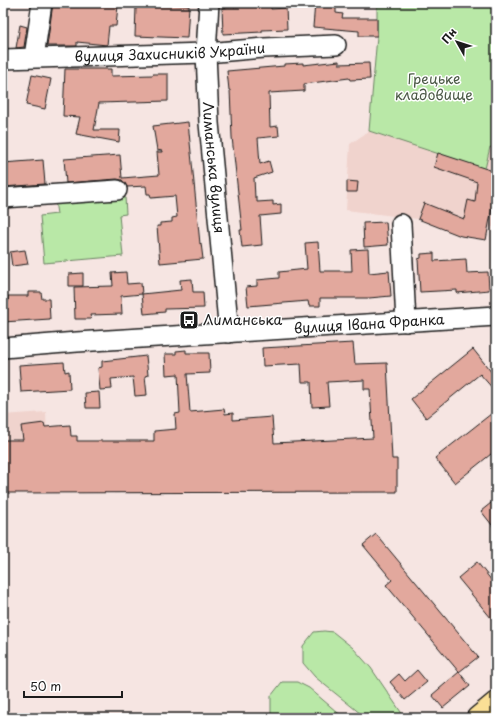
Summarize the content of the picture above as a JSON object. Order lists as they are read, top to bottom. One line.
{"streets":{"street":["вулиця Захисників України","Лиманська вулиця","вулиця Івана Франка"]},"crossings":[["вулиця Захисників України","Лиманська вулиця"],["Лиманська вулиця","вулиця Івана Франка"]],"parks":["Грецьке кладовище"],"places":{"bus stop":["Лиманська"]},"scale_bar":"50 m","north":"top left"}
